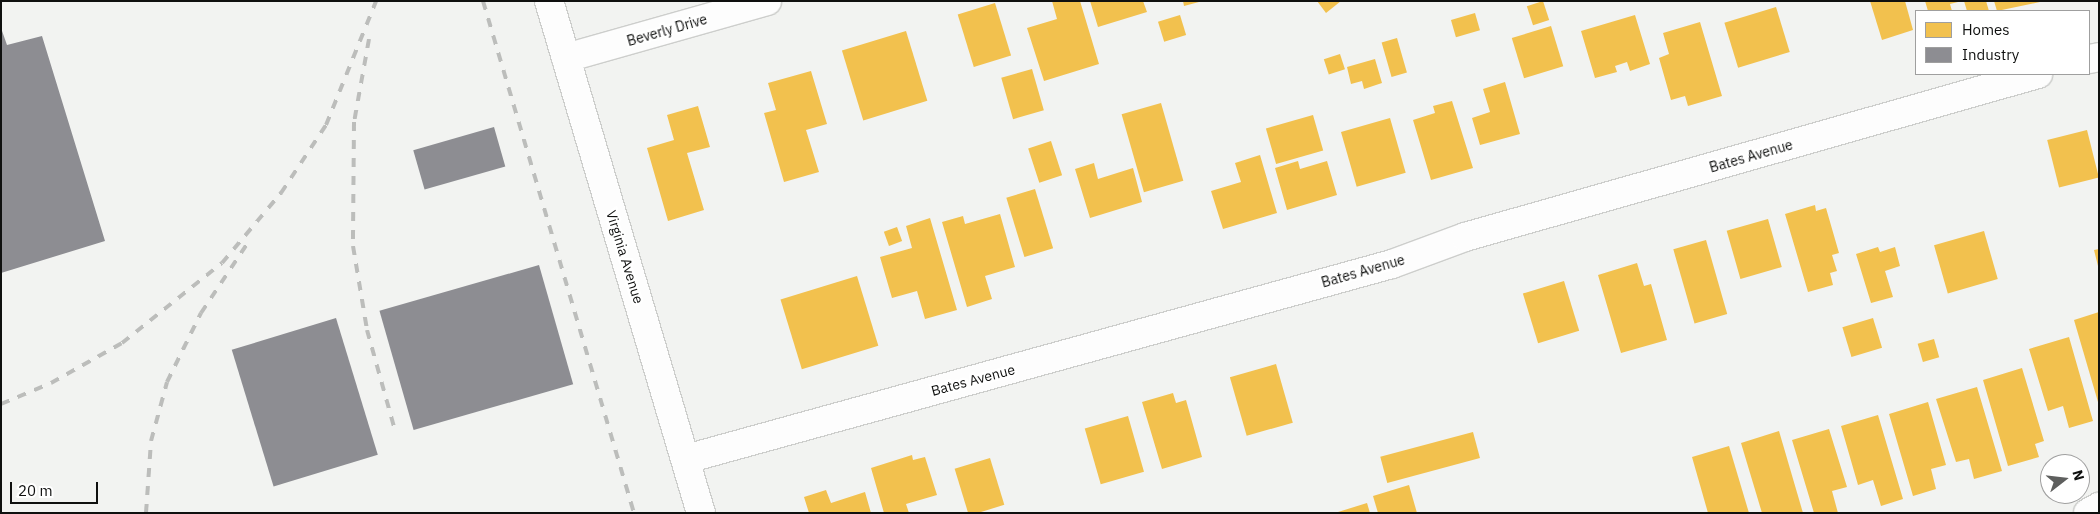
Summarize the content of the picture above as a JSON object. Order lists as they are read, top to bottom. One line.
{"streets":{"street":["Beverly Drive","Bates Avenue","Virginia Avenue"]},"crossings":[["Beverly Drive","Virginia Avenue"],["Bates Avenue","Virginia Avenue"]],"legend":["Homes","Industry"],"scale_bar":"20 m","north":"right"}
